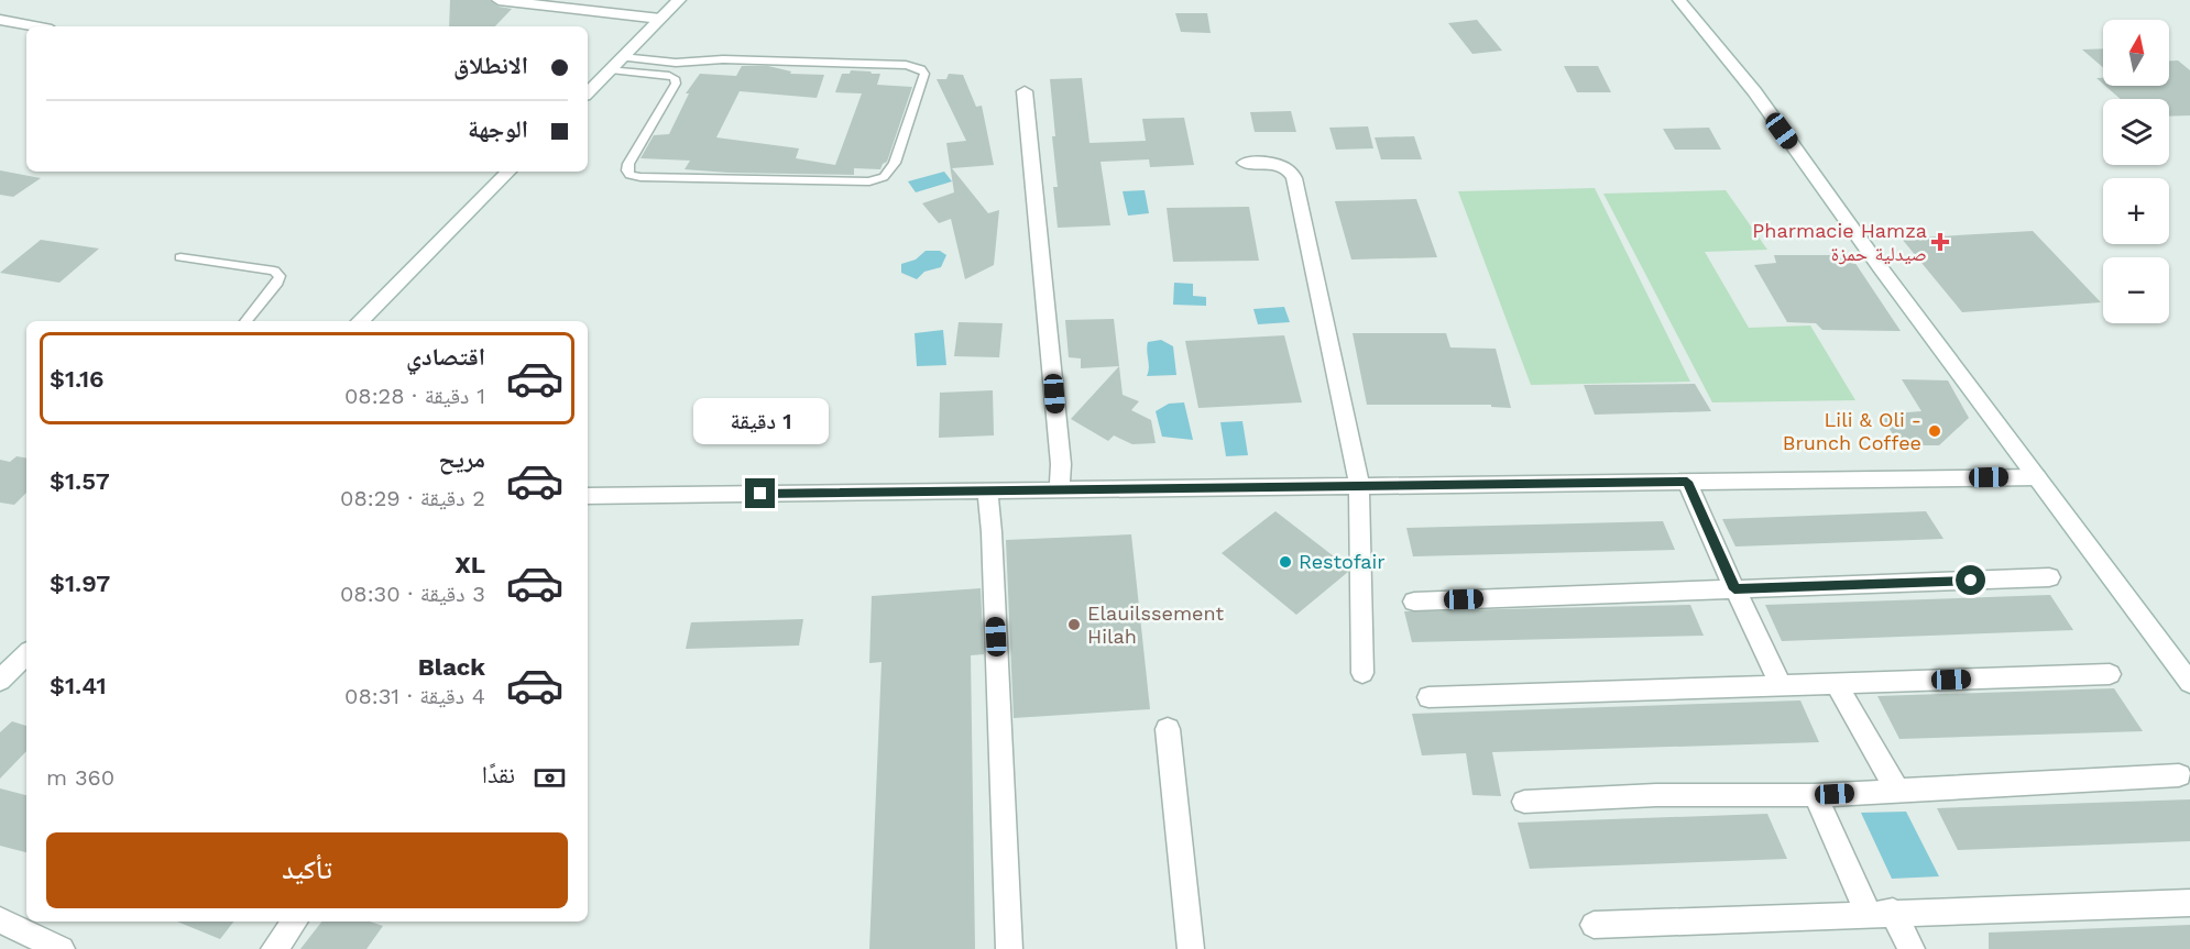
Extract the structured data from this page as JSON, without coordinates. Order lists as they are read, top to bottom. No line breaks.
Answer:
{"places":{"health":["Pharmacie Hamza صيدلية حمزة"],"other":["Lili & Oli - Brunch Coffee","Restofair","Elauilssement Hilah"]},"north":"top","page":{"map_buttons":["+","−"],"banner":["الانطلاق","الوجهة"],"list":[{"name":"اقتصادي","note":"1 دقيقة · 08:28","value":"$1.16"},{"name":"مريح","note":"2 دقيقة · 08:29","value":"$1.57"},{"name":"XL","note":"3 دقيقة · 08:30","value":"$1.97"},{"name":"Black","note":"4 دقيقة · 08:31","value":"$1.41"}],"bubble":"1 دقيقة","pay":["نقدًا","360 m"],"buttons":"تأكيد"}}
